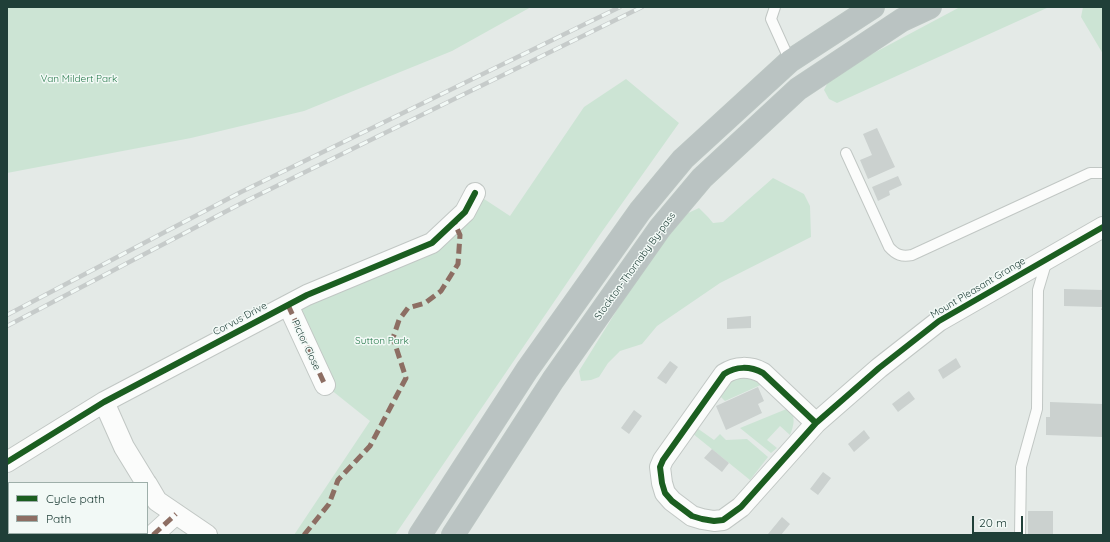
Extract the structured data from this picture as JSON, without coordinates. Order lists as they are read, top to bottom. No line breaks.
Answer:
{"streets":{"highway":["Stockton-Thornaby By-pass"],"street":["Mount Pleasant Grange","Corvus Drive","Pictor Close"]},"crossings":[["Corvus Drive","Pictor Close"]],"parks":["Van Mildert Park","Sutton Park"],"legend":["Cycle path","Path"],"scale_bar":"20 m"}
